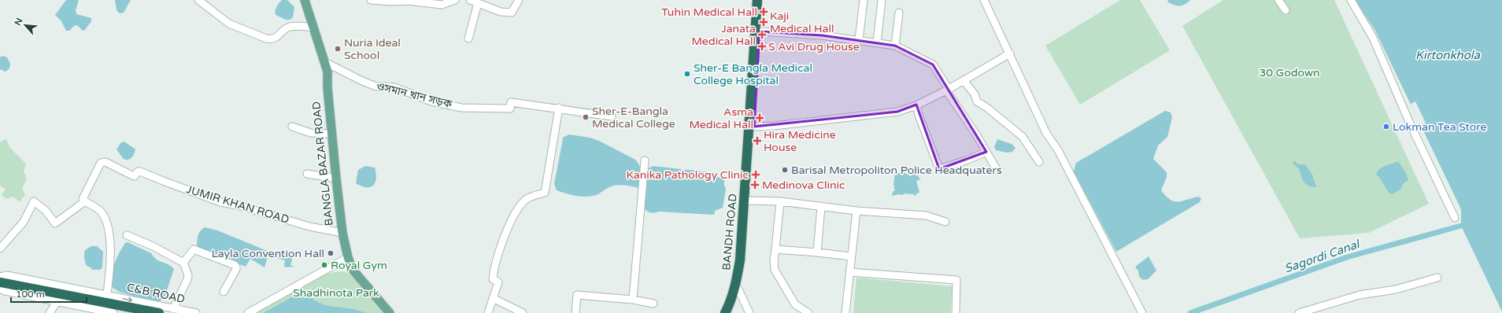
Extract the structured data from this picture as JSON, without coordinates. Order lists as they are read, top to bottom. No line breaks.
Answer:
{"streets":{"highway":["BANDH ROAD","C&B ROAD"],"main road":["BANGLA BAZAR ROAD"],"street":["ওসমান খান সড়ক","JUMIR KHAN ROAD"]},"crossings":[["ওসমান খান সড়ক","BANGLA BAZAR ROAD"],["BANGLA BAZAR ROAD","JUMIR KHAN ROAD"]],"water":["Kirtonkhola","Sagordi Canal"],"parks":["30 Godown","Shadhinota Park"],"places":{"health":["Tuhin Medical Hall","Kaji Medical Hall","Janata Medical Hall","S Avi Drug House","Asma Medical Hall","Hira Medicine House","Kanika Pathology Clinic","Medinova Clinic"],"other":["Nuria Ideal School","Sher-E Bangla Medical College Hospital","Sher-E-Bangla Medical College","Lokman Tea Store","Barisal Metropoliton Police Headquaters","Layla Convention Hall","Royal Gym"]},"scale_bar":"100 m","north":"top left"}
